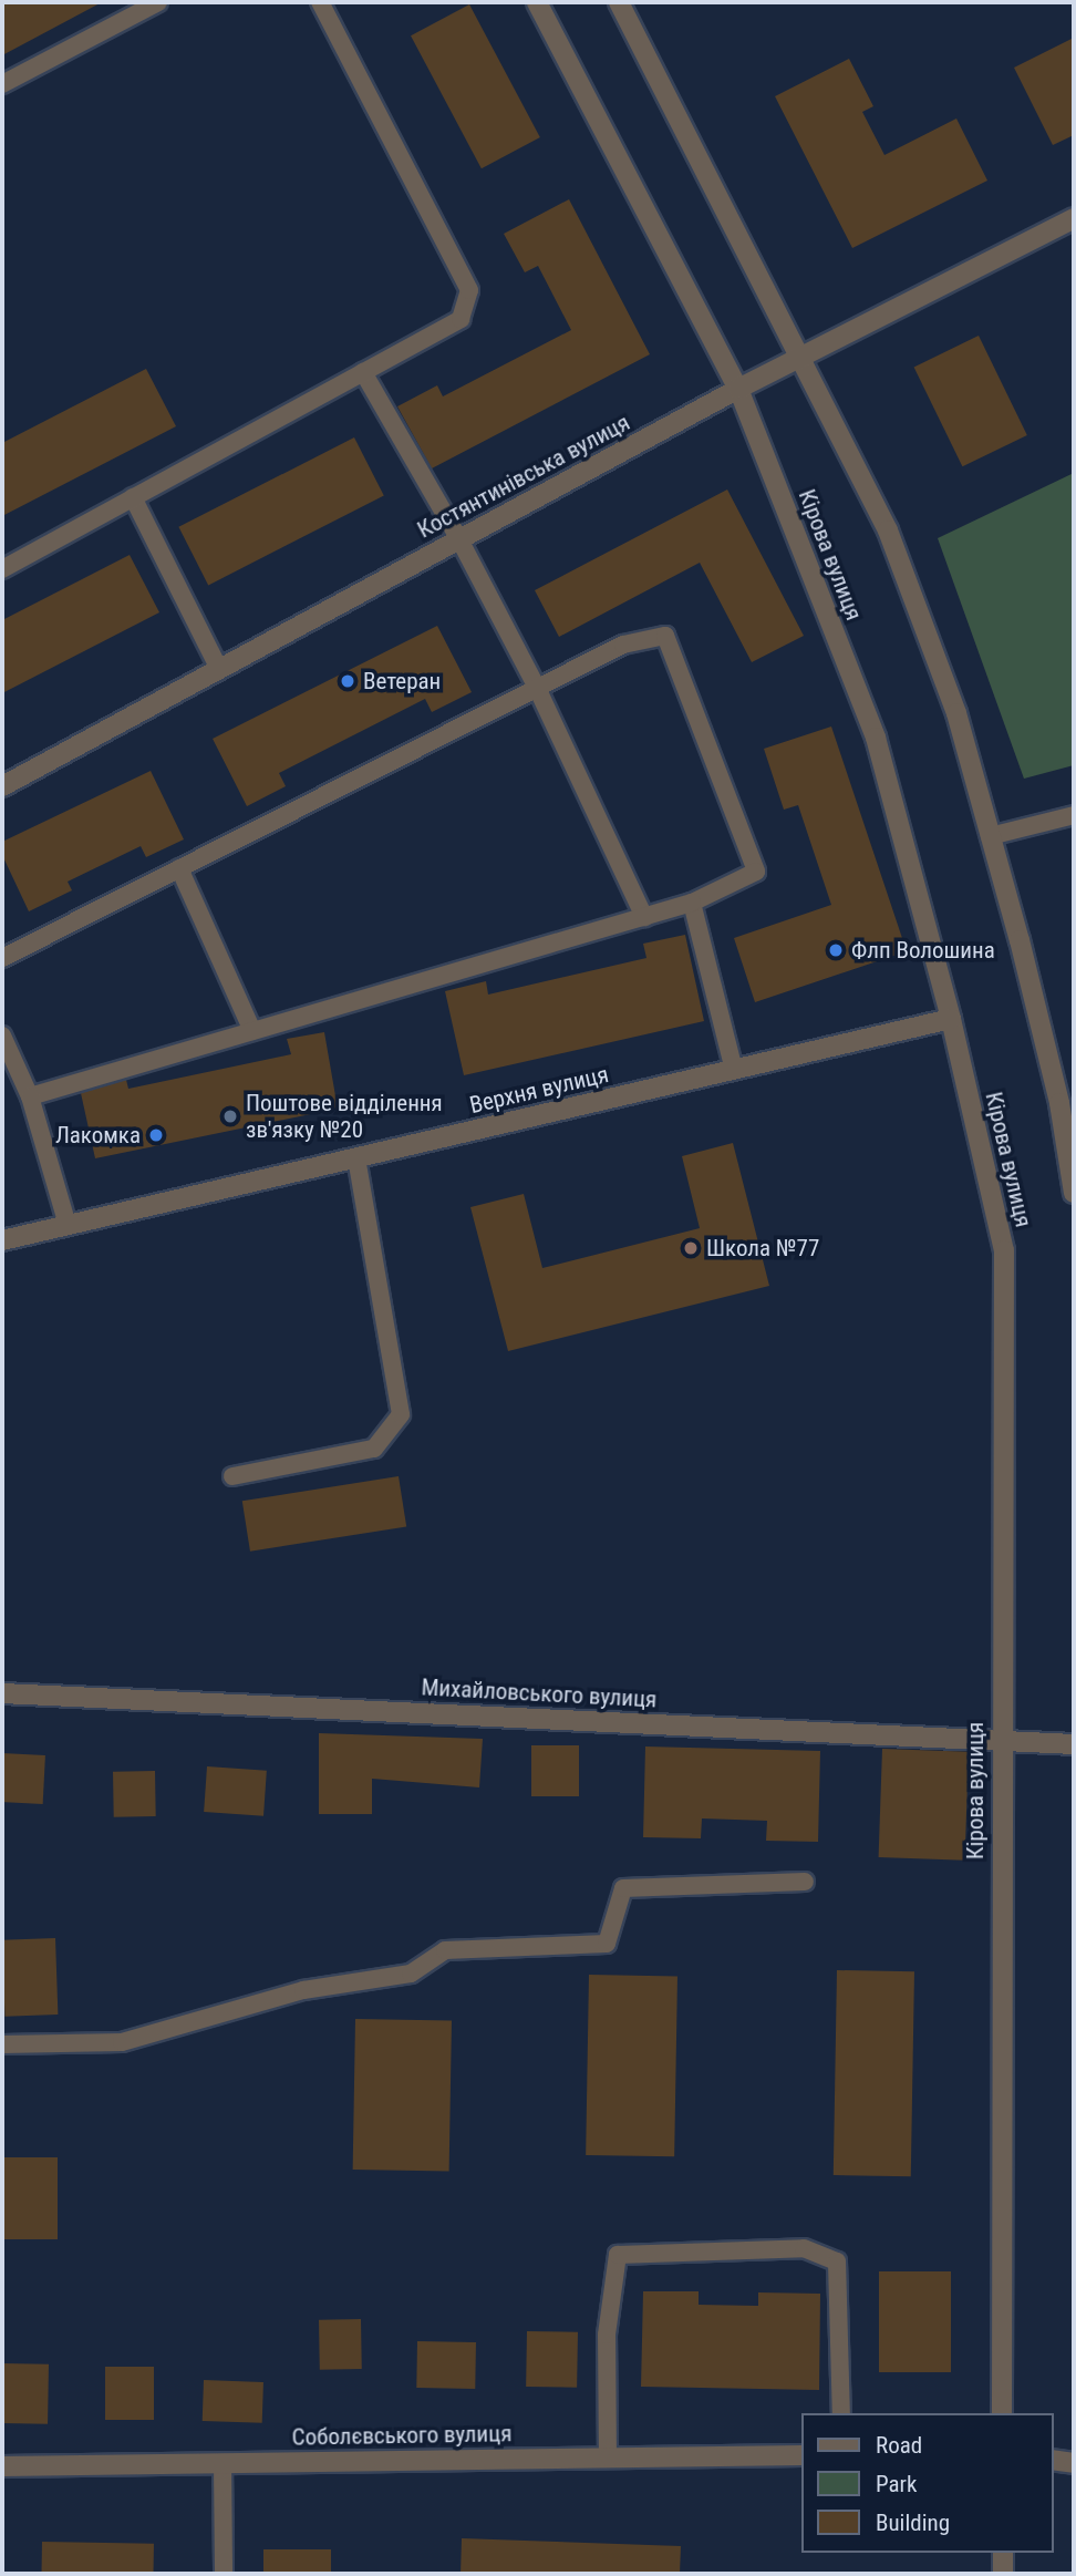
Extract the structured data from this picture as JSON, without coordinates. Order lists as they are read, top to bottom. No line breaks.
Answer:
{"streets":{"street":["Костянтинівська вулиця","Кірова вулиця","Верхня вулиця","Михайловського вулиця","Соболєвського вулиця"]},"crossings":[["Костянтинівська вулиця","Кірова вулиця"],["Кірова вулиця","Верхня вулиця"],["Кірова вулиця","Михайловського вулиця"]],"places":["Ветеран","Флп Волошина","Поштове відділення зв'язку №20","Лакомка","Школа №77"],"legend":["Road","Park","Building"]}
